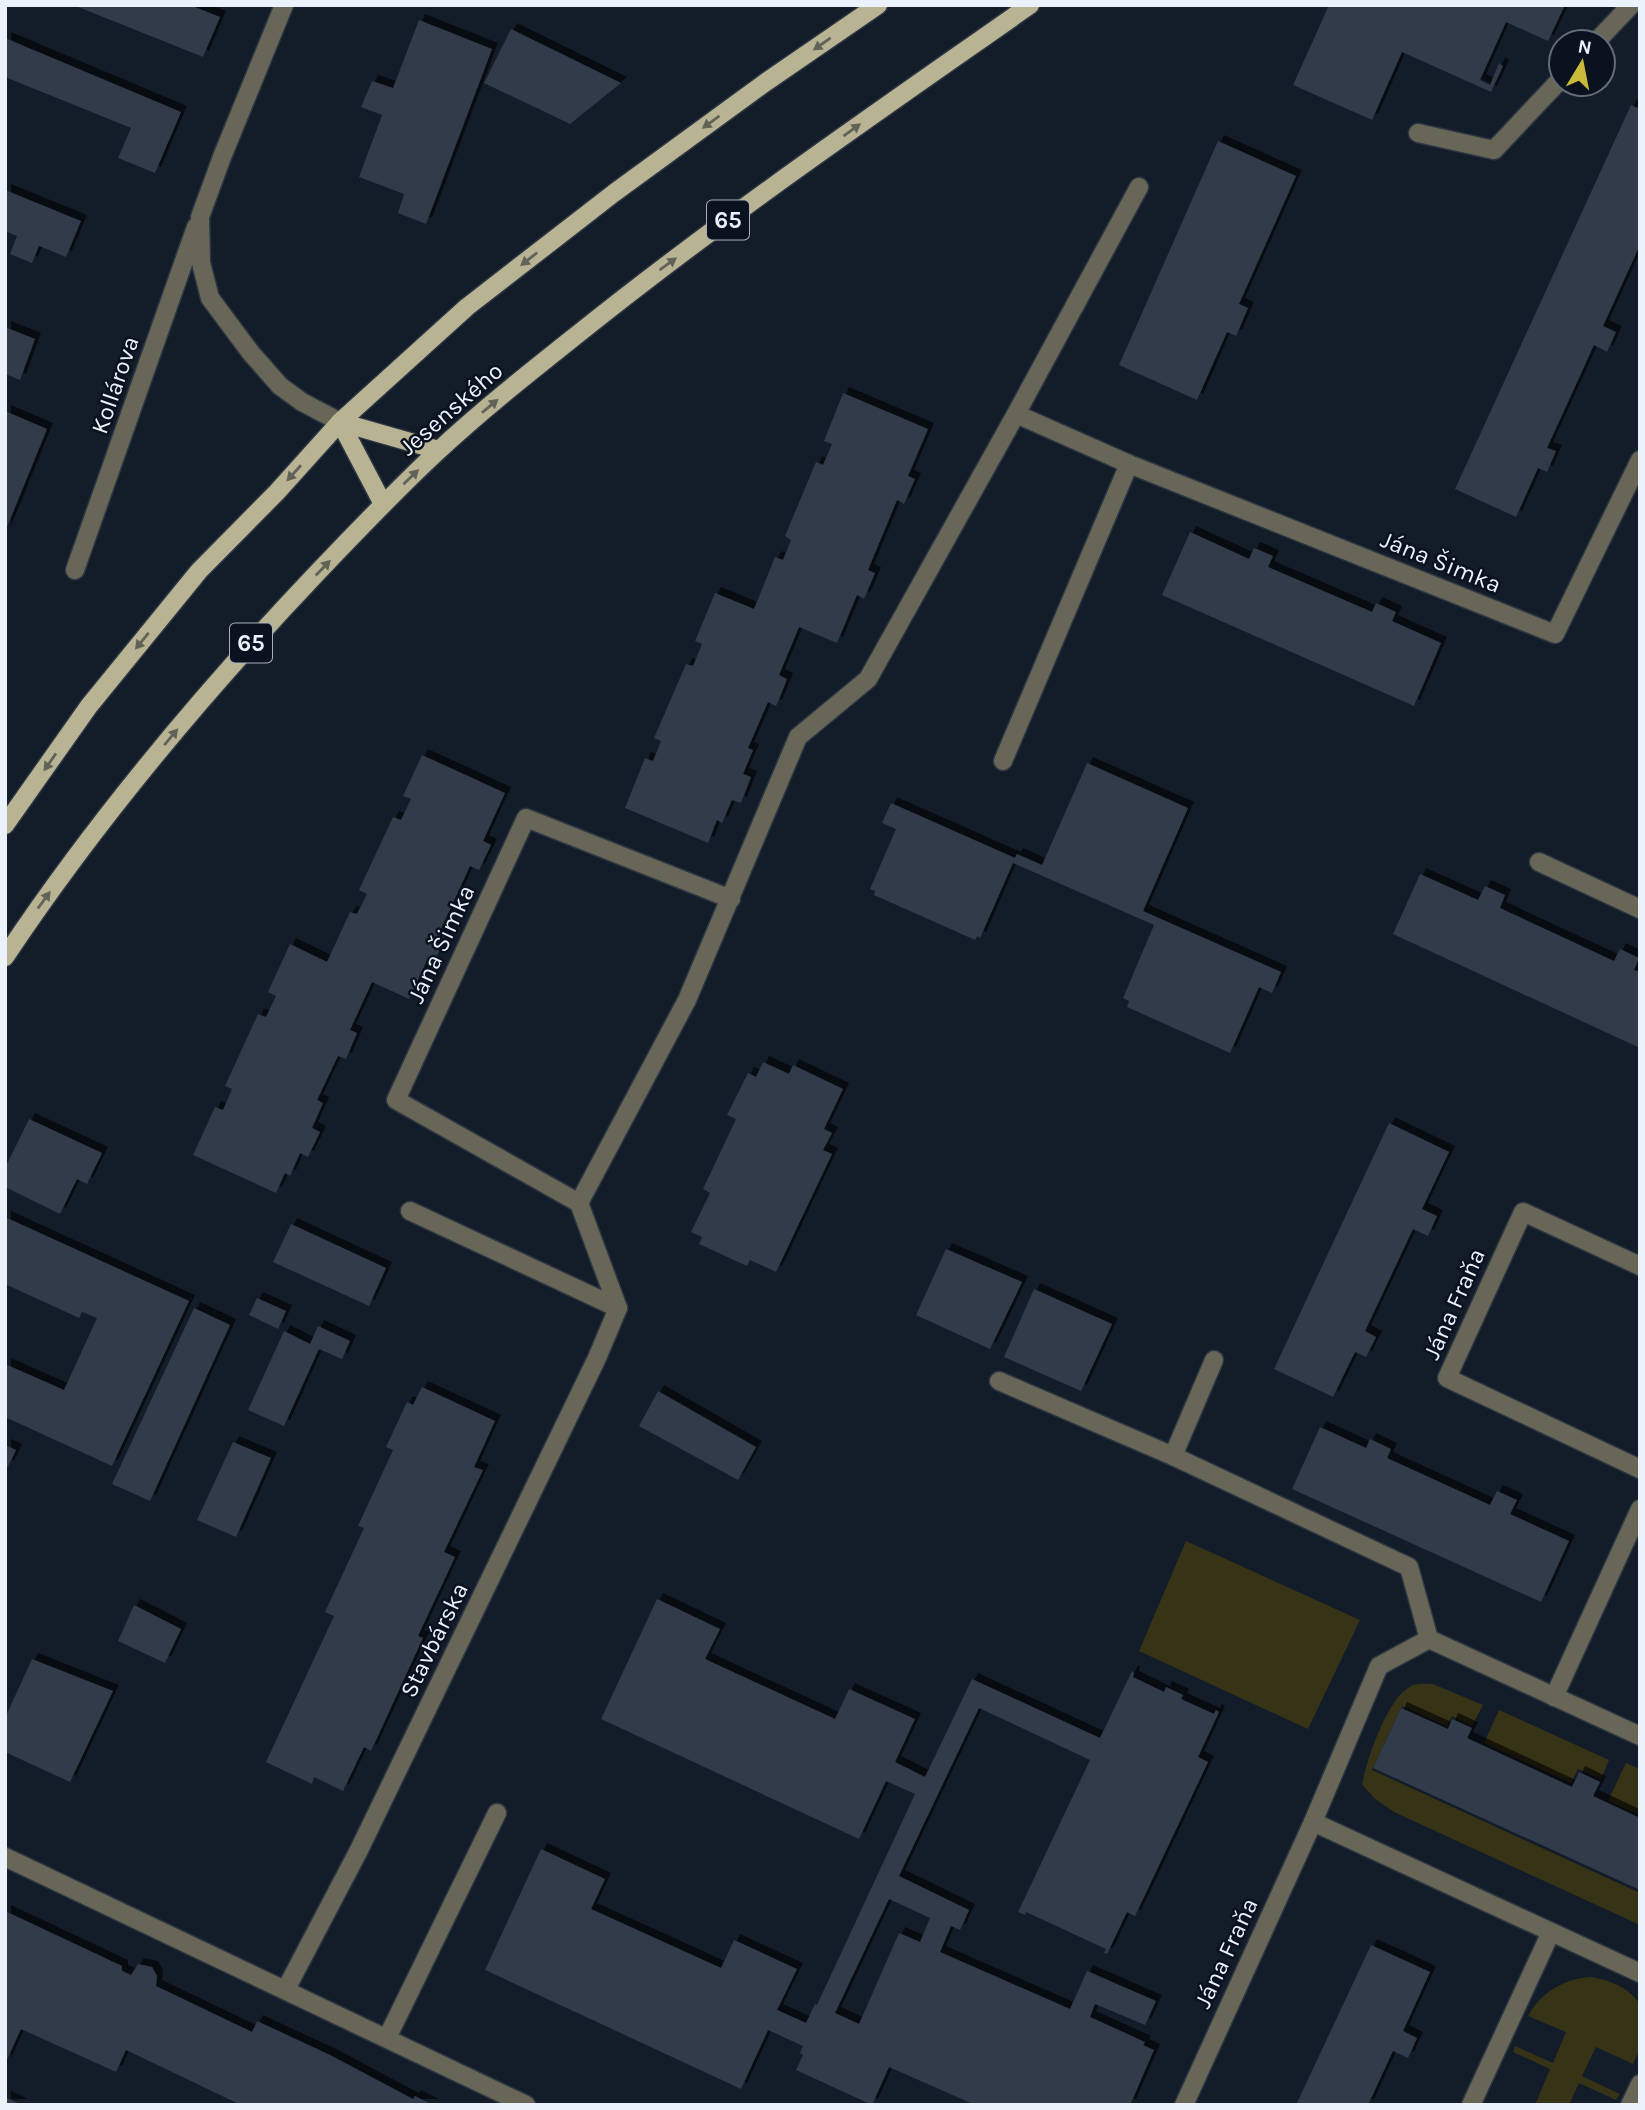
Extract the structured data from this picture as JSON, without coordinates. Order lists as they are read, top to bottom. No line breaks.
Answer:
{"streets":{"main road":["65","Jesenského"],"street":["Kollárova","Jána Šimka","Jána Fraňa","Stavbárska"]},"north":"top"}
